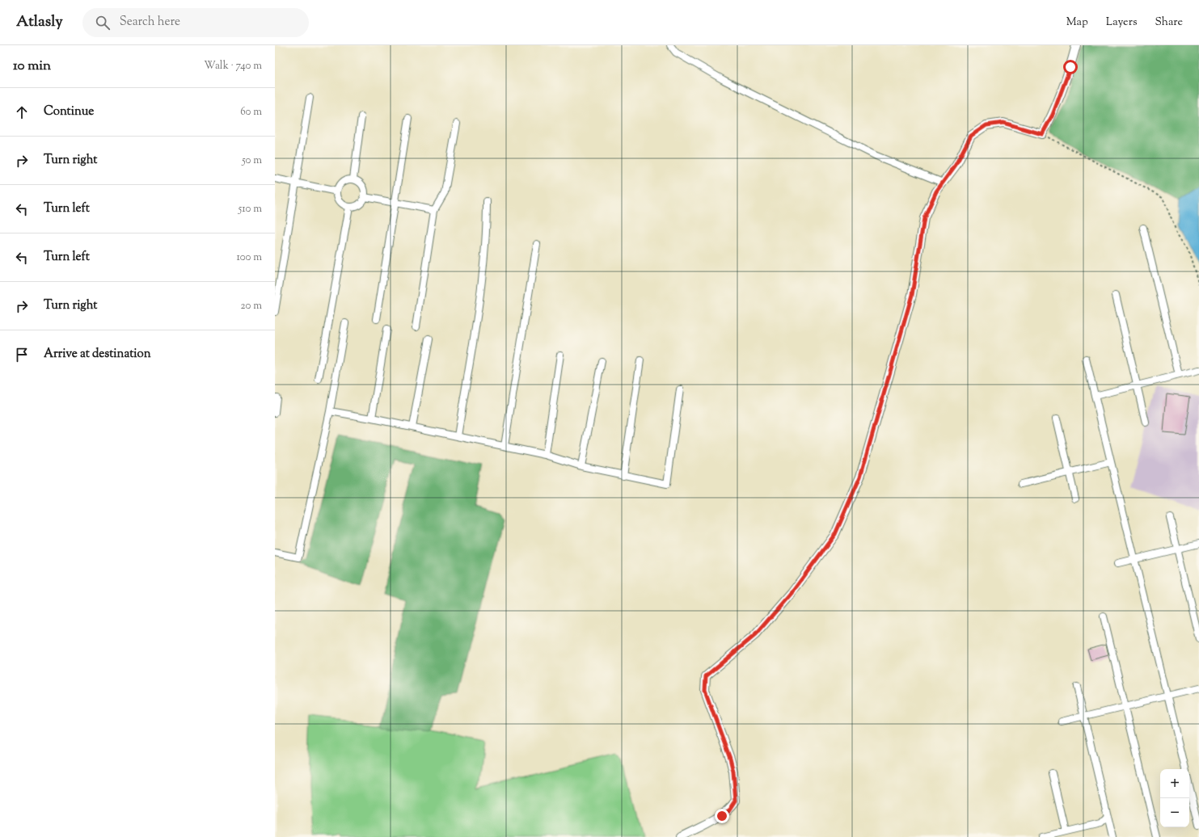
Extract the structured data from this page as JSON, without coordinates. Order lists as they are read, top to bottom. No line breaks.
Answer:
{"page":{"header":"Atlasly","search":"Search here","nav":["Map","Layers","Share"],"heading":["10 min","Walk · 740 m"],"list":[["Continue","60 m"],["Turn right","50 m"],["Turn left","510 m"],["Turn left","100 m"],["Turn right","20 m"],"Arrive at destination"],"map_buttons":["+","−"]}}
